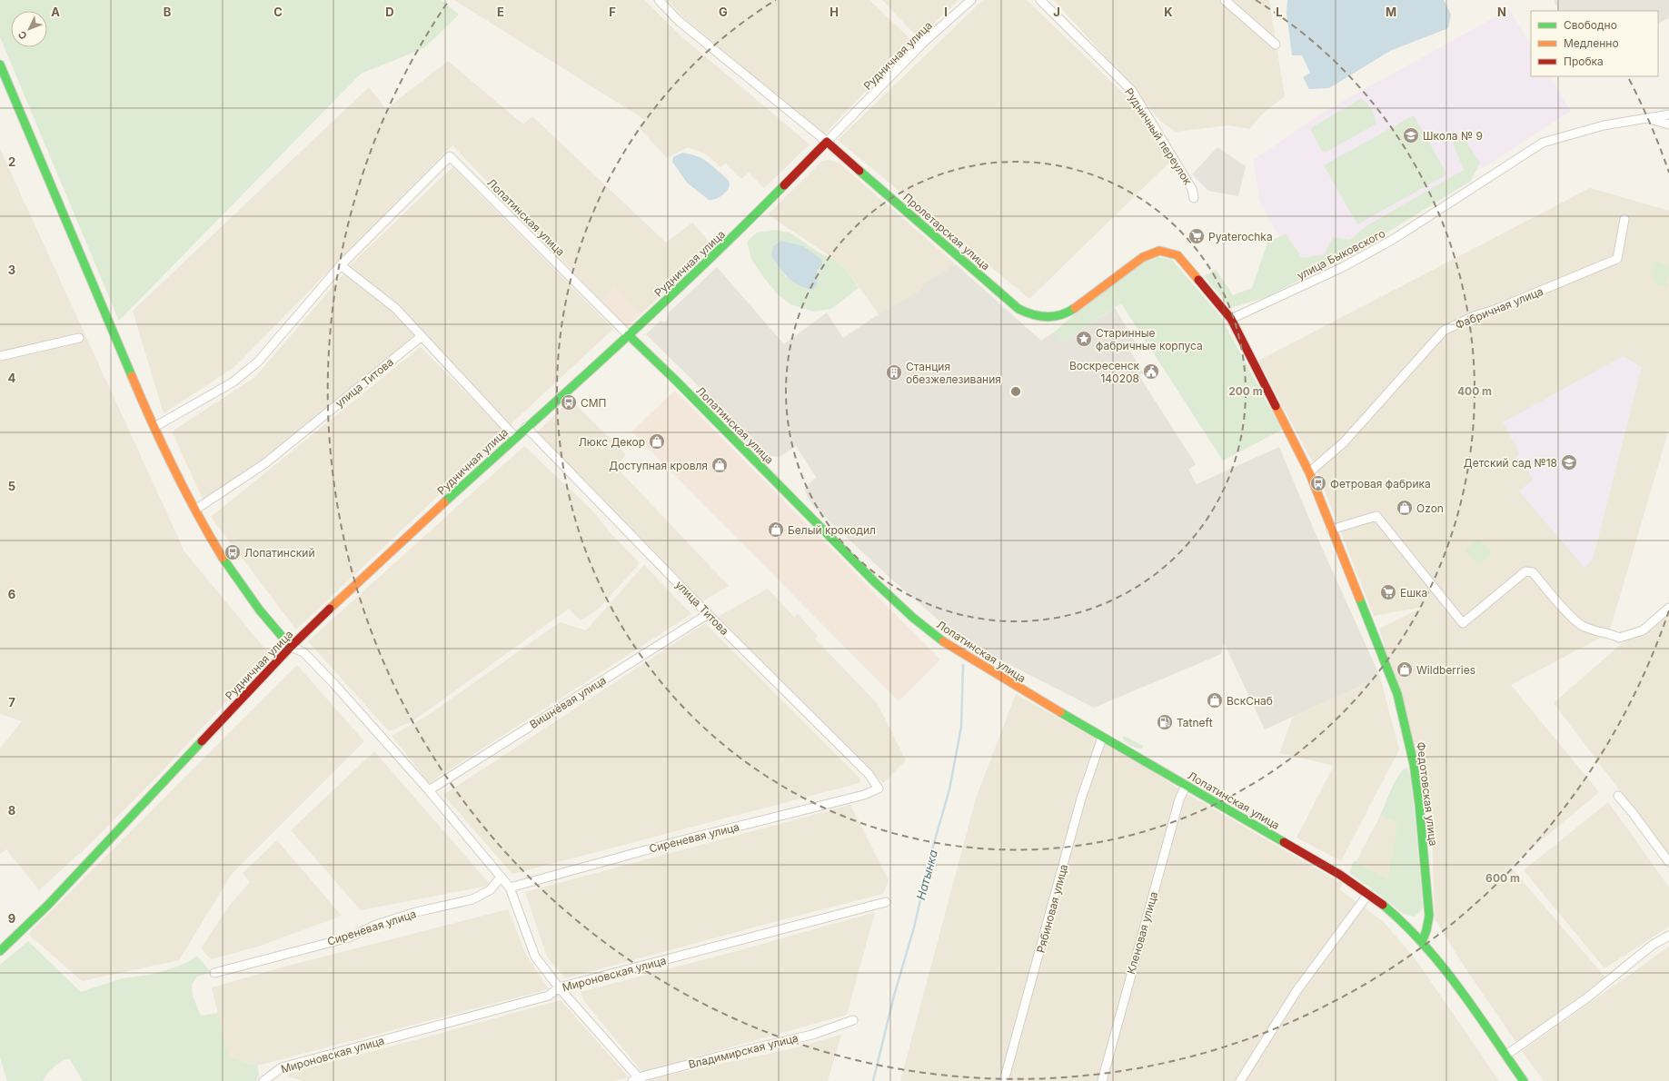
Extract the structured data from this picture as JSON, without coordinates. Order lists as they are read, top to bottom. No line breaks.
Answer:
{"streets":{"main road":["Рудничная улица","Лопатинская улица","Пролетарская улица","Федотовская улица"],"street":["Рудничный переулок","улица Быковского","Фабричная улица","улица Титова","Вишнёвая улица","Сиреневая улица","Рябиновая улица","Кленовая улица","Мироновская улица","Владимирская улица"]},"crossings":[["Рудничная улица","Лопатинская улица"],["Рудничная улица","Пролетарская улица"],["Рудничная улица","улица Титова"],["Лопатинская улица","Рябиновая улица"],["Лопатинская улица","Кленовая улица"],["Пролетарская улица","улица Быковского"],["улица Титова","Вишнёвая улица"],["улица Титова","Сиреневая улица"]],"water":["Натынка"],"places":{"school or university":["Школа № 9","Детский сад №18"],"supermarket":["Pyaterochka","Ешка"],"place":["Старинные фабричные корпуса"],"public building":["Воскресенск 140208"],"building":["Станция обезжелезивания"],"bus stop":["СМП","Фетровая фабрика","Лопатинский"],"shop":["Люкс Декор","Доступная кровля","Ozon","Белый крокодил","Wildberries","ВскСнаб"],"fuel station":["Tatneft"]},"legend":["Свободно","Медленно","Пробка"],"north":"bottom left","grid":{"columns":["A","B","C","D","E","F","G","H","I","J","K","L","M","N"],"rows":["2","3","4","5","6","7","8","9"]},"rings":["200 m","400 m","600 m"]}
